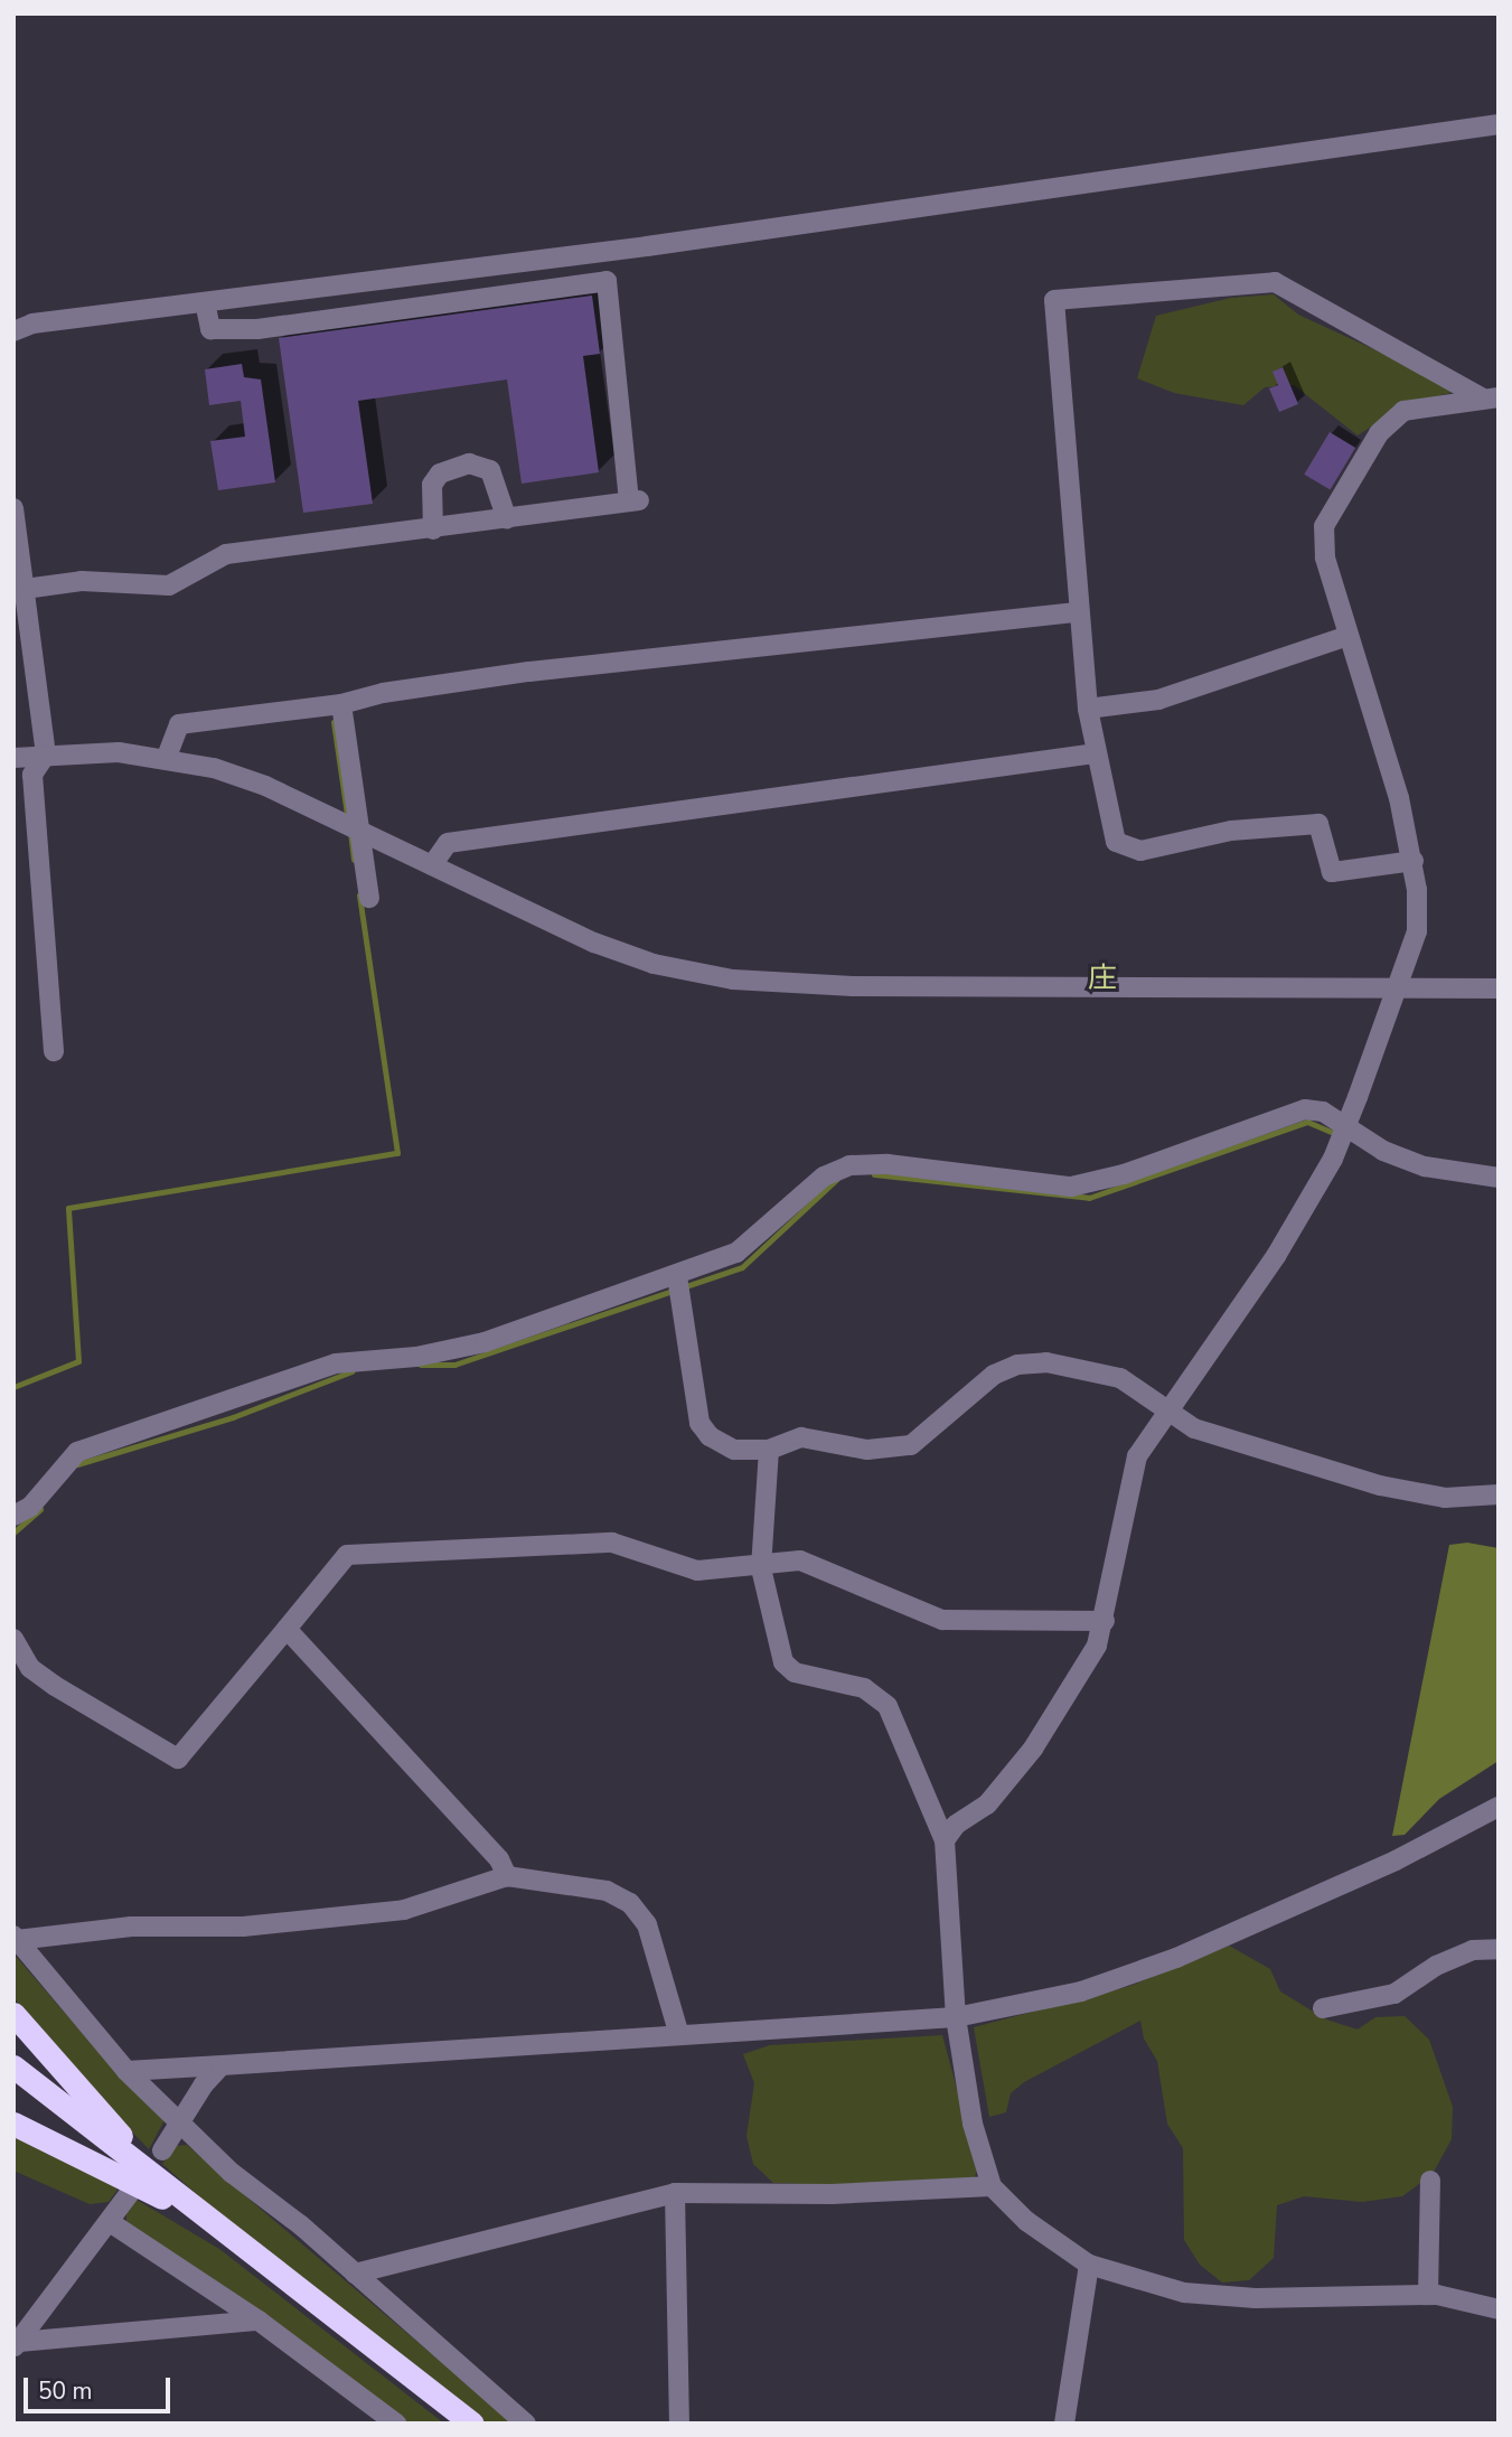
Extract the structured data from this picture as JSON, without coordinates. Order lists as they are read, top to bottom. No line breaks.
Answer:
{"districts":["庄"],"scale_bar":"50 m"}
